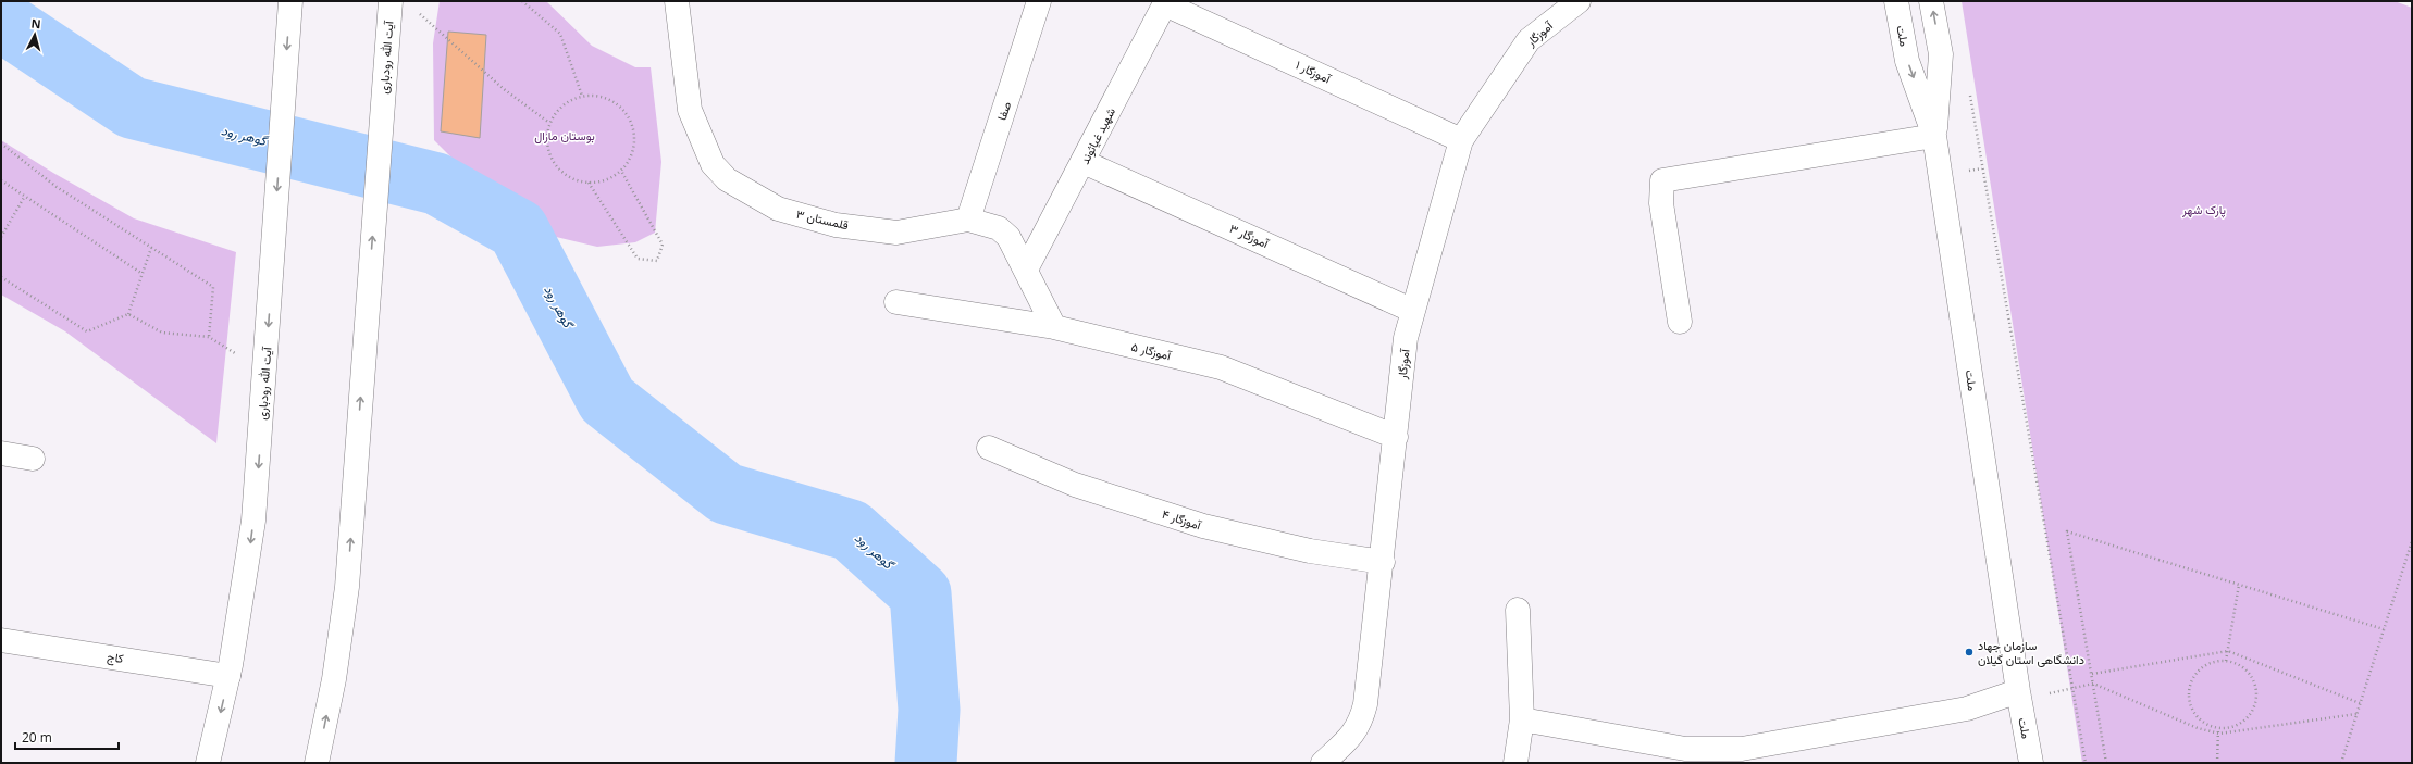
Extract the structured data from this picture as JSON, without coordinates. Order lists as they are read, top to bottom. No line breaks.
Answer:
{"streets":{"street":["آموزگار","ملت","آیت الله رودباری","آموزگار ۱","صفا","شهید غیاثوند","قلمستان ۳","آموزگار ۳","آموزگار ۵","آموزگار ۴","کاج"]},"crossings":[["آموزگار","آموزگار ۱"],["آموزگار","آموزگار ۳"],["آموزگار","آموزگار ۵"],["آموزگار","آموزگار ۴"],["آیت الله رودباری","کاج"],["آموزگار ۱","شهید غیاثوند"],["صفا","قلمستان ۳"],["شهید غیاثوند","قلمستان ۳"],["شهید غیاثوند","آموزگار ۳"],["قلمستان ۳","آموزگار ۵"]],"water":["گوهر رود"],"parks":["بوستان مارال","پارک شهر"],"places":["سازمان جهاد دانشگاهی استان گیلان"],"scale_bar":"20 m","north":"top"}
